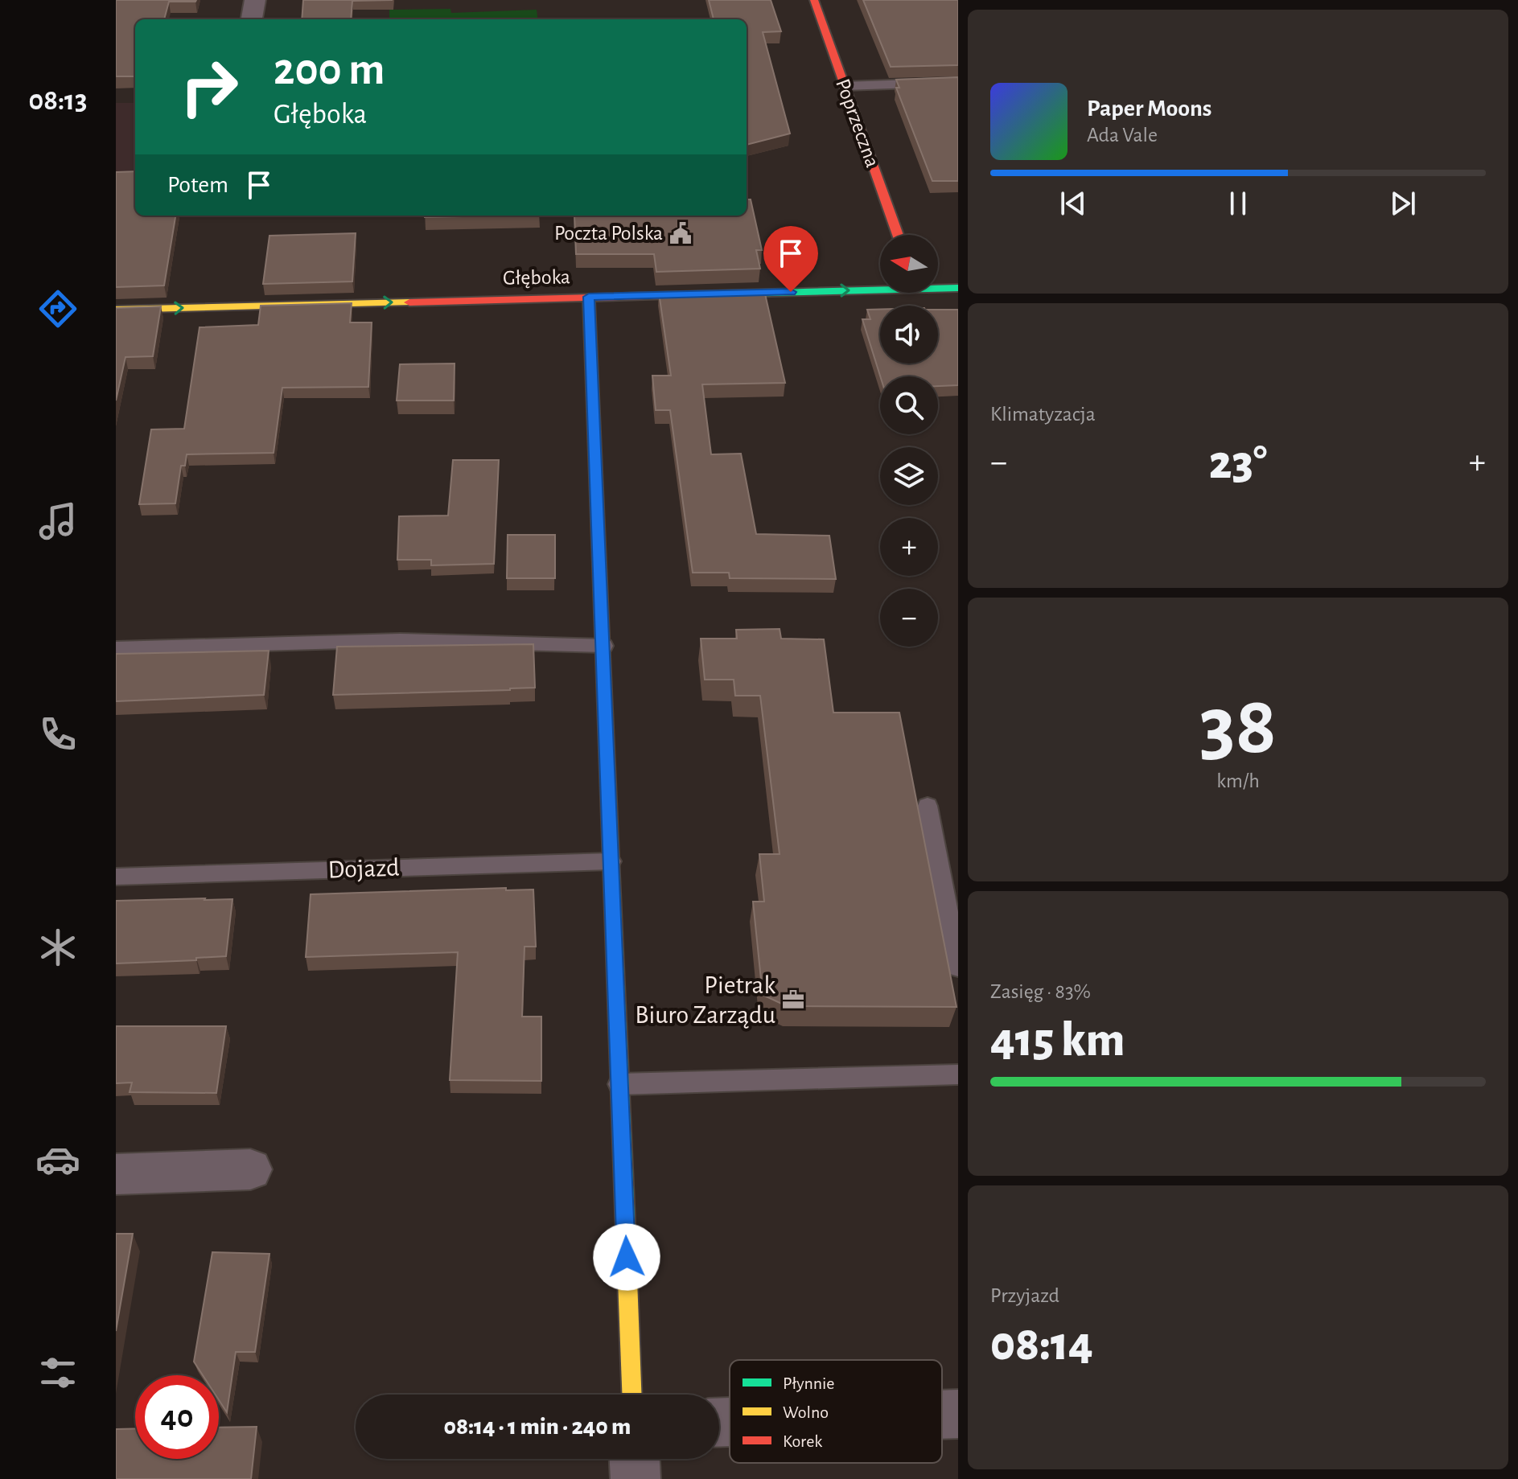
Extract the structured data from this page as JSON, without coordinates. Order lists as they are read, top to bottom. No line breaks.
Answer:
{"streets":{"street":["Poprzeczna","Głęboka"],"lane":["Dojazd"]},"one_way":["Głęboka"],"places":{"public building":["Poczta Polska"],"office":["Pietrak Biuro Zarządu"]},"legend":["Płynnie","Wolno","Korek"],"north":"left","page":{"tabs":"08:13","turn":["200 m","Głęboka"],"song":["Paper Moons","Ada Vale"],"then":"Potem","map_buttons":["+","−"],"tile":["Klimatyzacja",["38","km/h"],["Zasięg · 83%","415 km"],["Przyjazd","08:14"]],"heat":["−","23°","+"],"limit":"40","trip":"08:14 · 1 min · 240 m"}}
